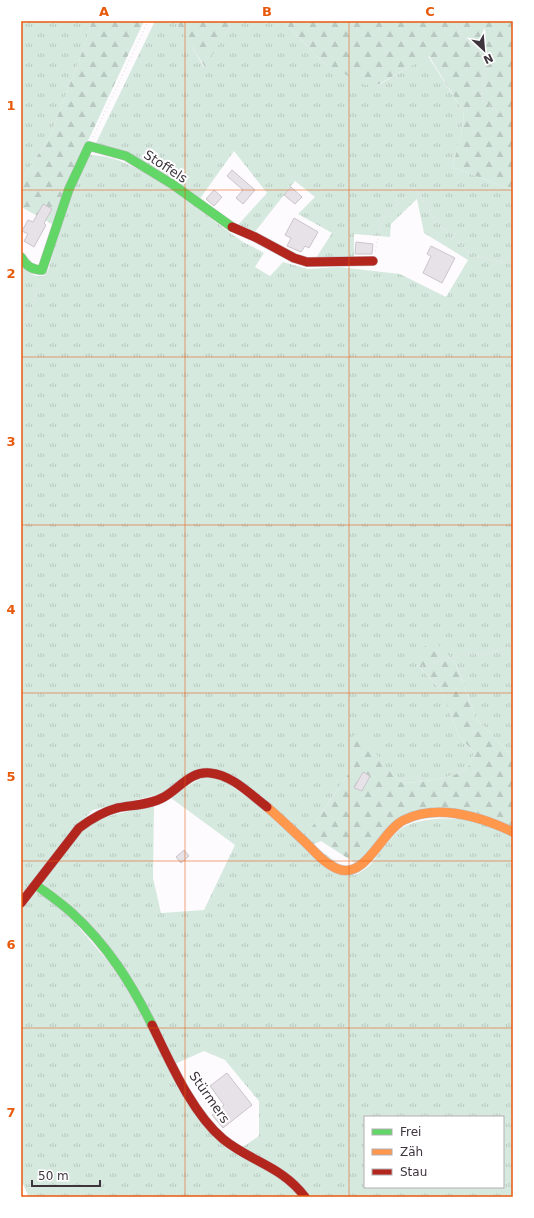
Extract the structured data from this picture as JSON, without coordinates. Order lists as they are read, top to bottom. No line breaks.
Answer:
{"streets":{"street":["Stoffels","Stürmers"]},"legend":["Frei","Zäh","Stau"],"scale_bar":"50 m","north":"bottom right","grid":{"columns":["A","B","C"],"rows":["1","2","3","4","5","6","7"]}}
